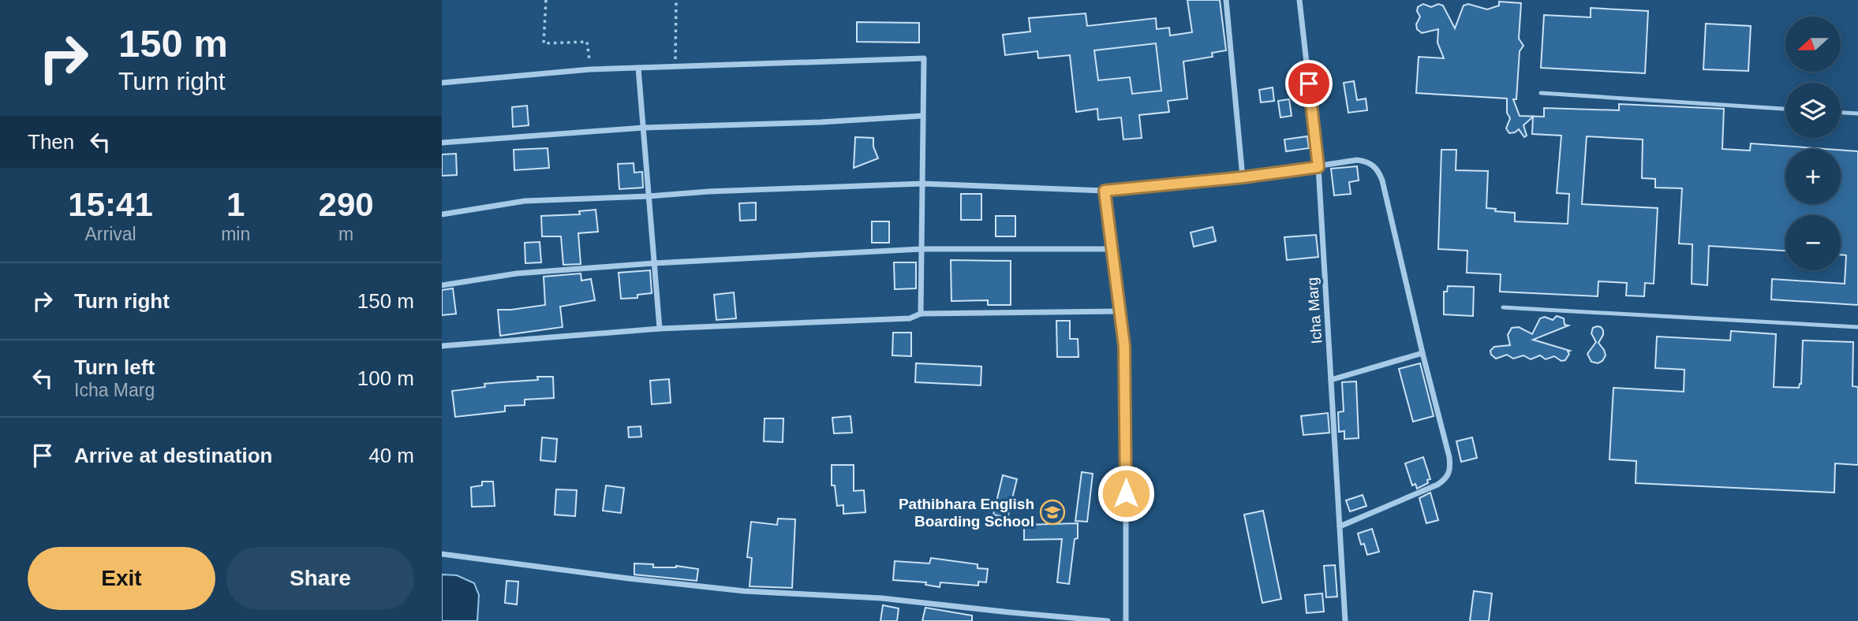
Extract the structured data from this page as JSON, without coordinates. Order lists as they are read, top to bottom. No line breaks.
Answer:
{"streets":{"street":["Icha Marg"]},"places":{"school or university":["Pathibhara English Boarding School"]},"north":"left","page":{"turn":["150 m","Turn right"],"map_buttons":["+","−"],"then":"Then","eta":["15:41","Arrival","1","min","290","m"],"list":[{"name":"Turn right","value":"150 m"},{"name":"Turn left","note":"Icha Marg","value":"100 m"},{"name":"Arrive at destination","value":"40 m"}],"buttons":["Exit","Share"]}}
